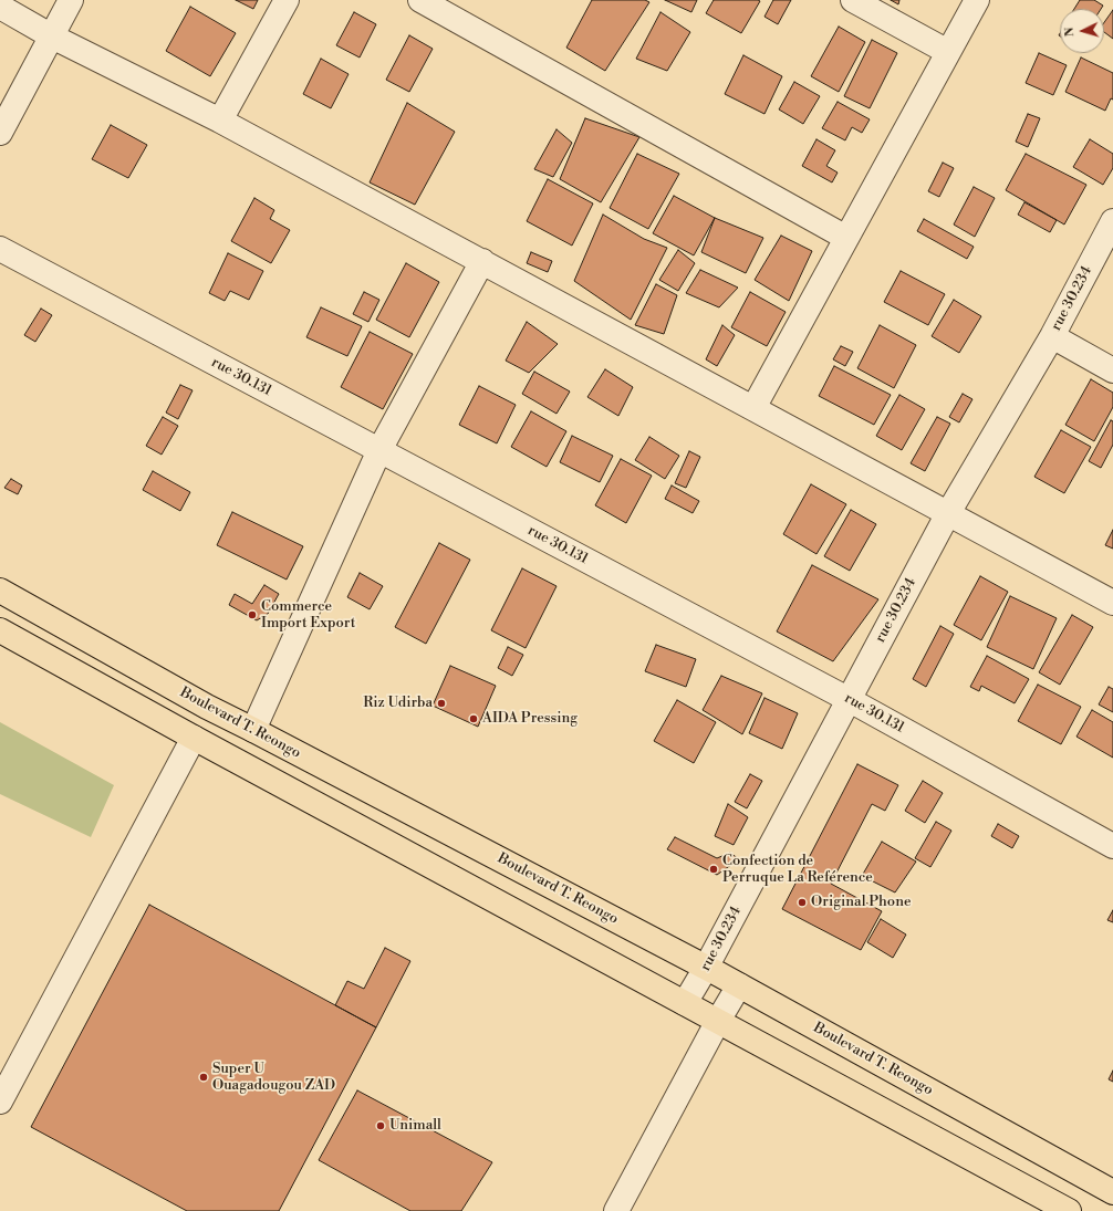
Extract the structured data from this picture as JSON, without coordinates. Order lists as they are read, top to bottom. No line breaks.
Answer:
{"streets":{"main road":["Boulevard T. Reongo"],"street":["rue 30.234","rue 30.131"]},"crossings":[["rue 30.234","rue 30.131"],["rue 30.234","Boulevard T. Reongo"]],"places":["Commerce Import Export","Riz Udirba","AIDA Pressing","Confection de Perruque La Reférence","Original Phone","Super U Ouagadougou ZAD","Unimall"],"north":"left"}
